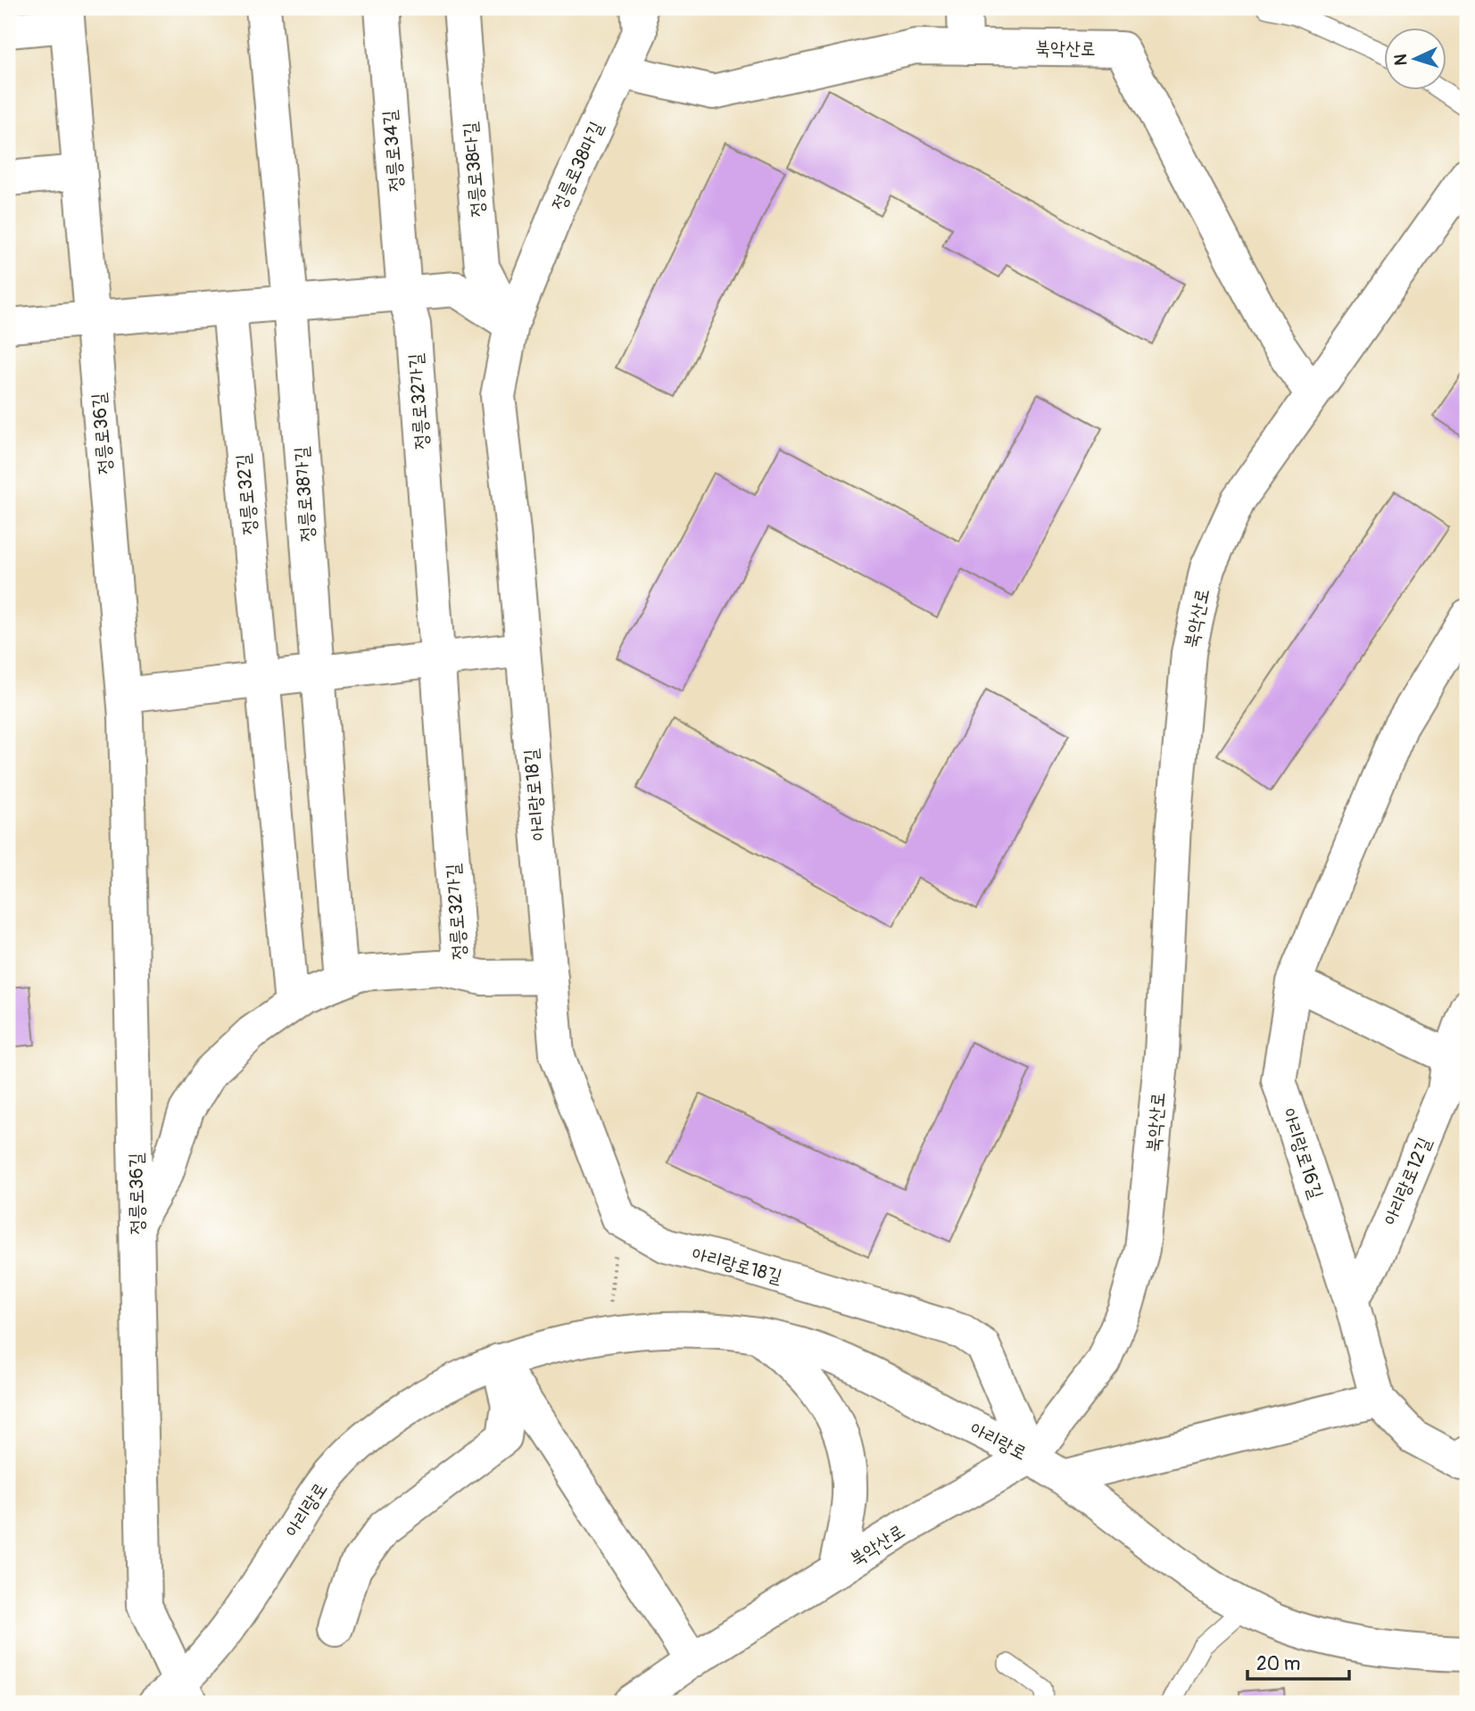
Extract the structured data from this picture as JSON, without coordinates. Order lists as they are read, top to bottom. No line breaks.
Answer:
{"streets":{"street":["북악산로","정릉로34길","정릉로38마길","정릉로38다길","정릉로32가길","정릉로36길","정릉로32길","정릉로38가길","아리랑로18길","아리랑로16길","아리랑로12길","아리랑로"]},"crossings":[["북악산로","정릉로38마길"],["북악산로","아리랑로18길"],["북악산로","아리랑로"],["정릉로34길","정릉로32가길"],["정릉로38마길","정릉로38다길"],["정릉로38마길","아리랑로18길"],["정릉로38다길","아리랑로18길"],["정릉로32가길","정릉로36길"],["정릉로32가길","정릉로32길"],["정릉로32가길","정릉로38가길"],["정릉로36길","아리랑로"],["아리랑로18길","아리랑로"],["아리랑로16길","아리랑로12길"]],"scale_bar":"20 m","north":"left"}
